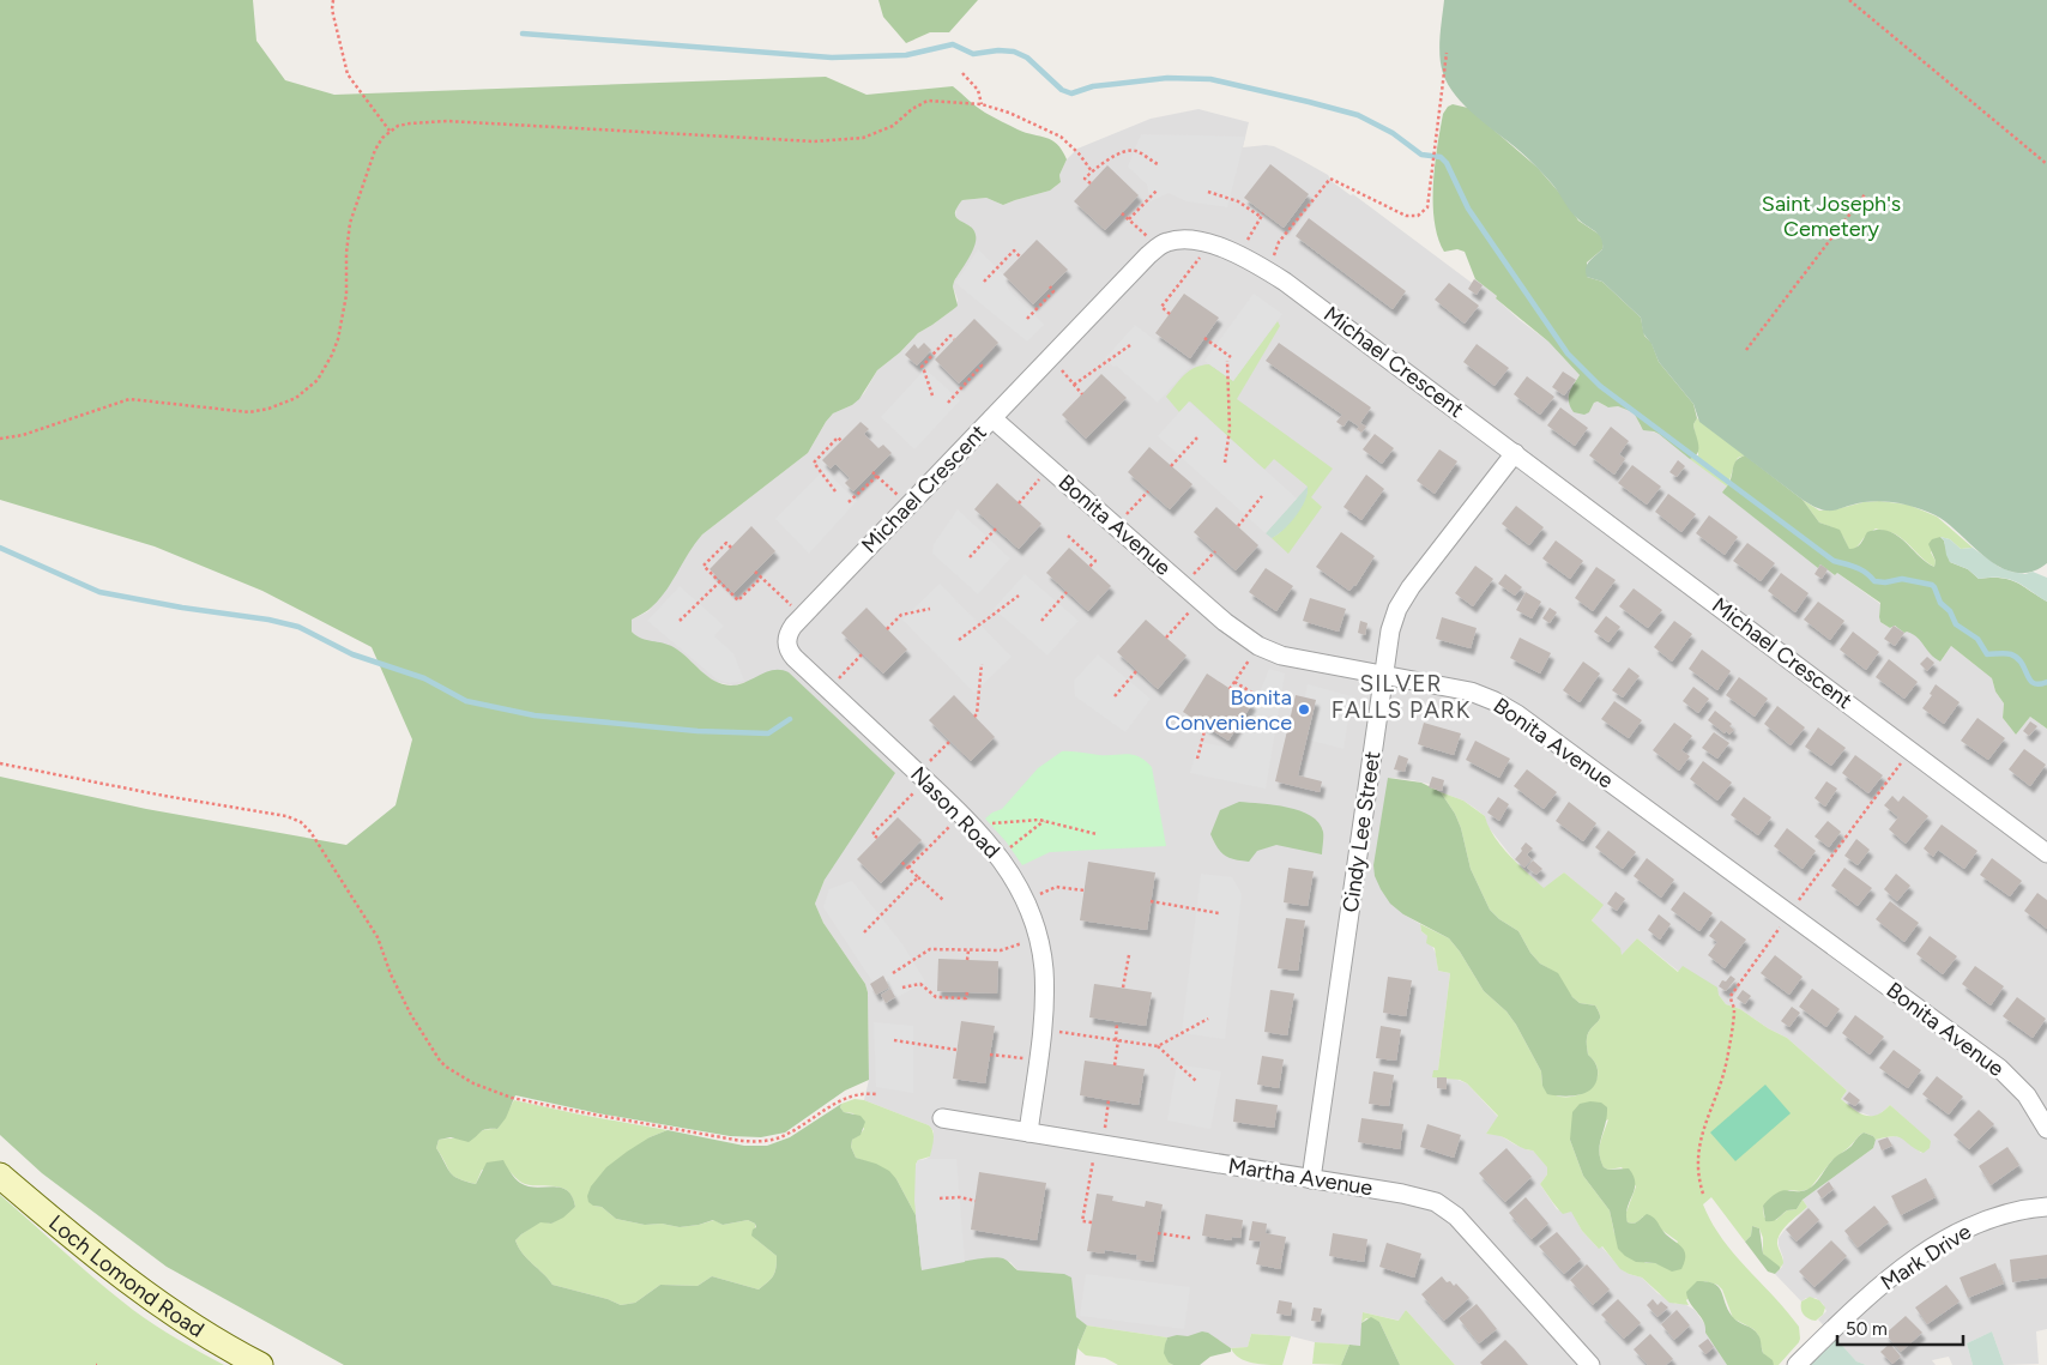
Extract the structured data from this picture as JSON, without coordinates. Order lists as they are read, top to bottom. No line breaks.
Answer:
{"streets":{"main road":["Loch Lomond Road"],"street":["Michael Crescent","Bonita Avenue","Nason Road","Cindy Lee Street","Martha Avenue","Mark Drive"]},"crossings":[["Michael Crescent","Bonita Avenue"],["Michael Crescent","Nason Road"],["Michael Crescent","Cindy Lee Street"],["Bonita Avenue","Cindy Lee Street"],["Nason Road","Martha Avenue"],["Cindy Lee Street","Martha Avenue"]],"districts":["SILVER FALLS PARK"],"parks":["Saint Joseph's Cemetery"],"places":["Bonita Convenience"],"scale_bar":"50 m"}
